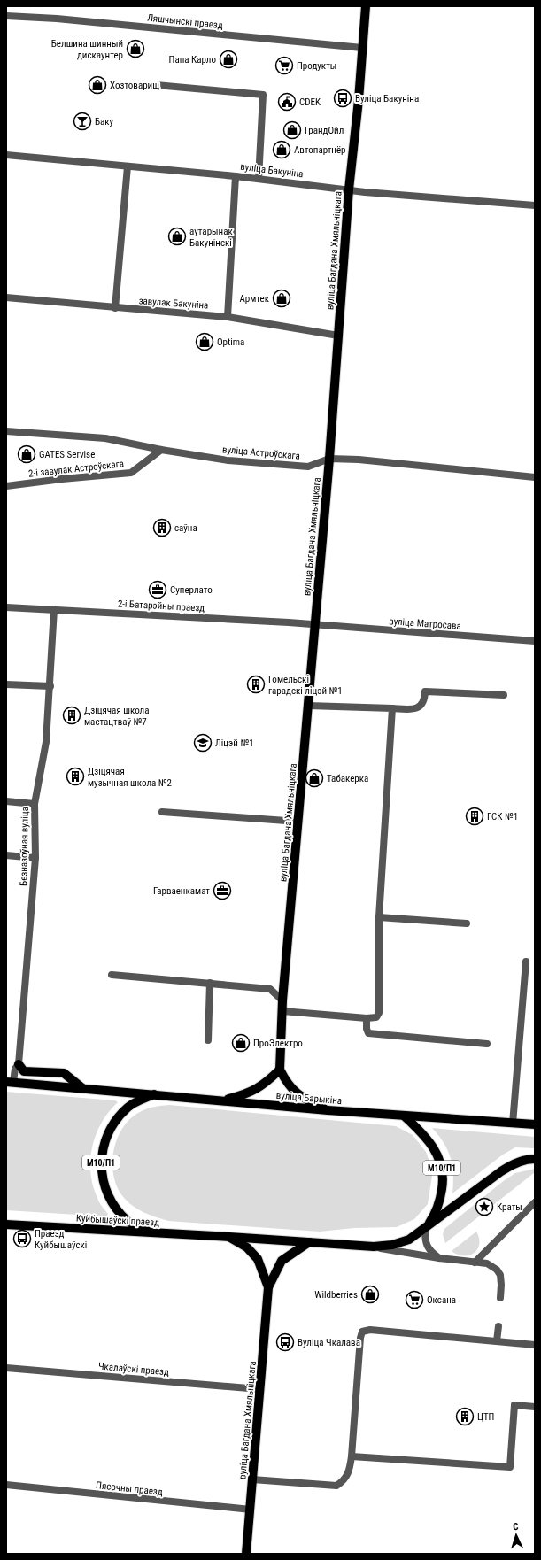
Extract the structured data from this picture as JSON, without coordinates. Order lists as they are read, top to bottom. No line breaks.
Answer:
{"streets":{"main road":["вуліца Багдана Хмяльніцкага","вуліца Барыкіна","М10/П1","Куйбышаўскі праезд"],"street":["Ляшчынскі праезд","вуліца Бакуніна","завулак Бакуніна","вуліца Астроўскага","2-і завулак Астроўскага","2-і Батарэйны праезд","вуліца Матросава","Безназоўная вуліца","Чкалаўскі праезд","Пясочны праезд"]},"crossings":[["Ляшчынскі праезд","вуліца Багдана Хмяльніцкага"],["вуліца Бакуніна","вуліца Багдана Хмяльніцкага"],["вуліца Багдана Хмяльніцкага","завулак Бакуніна"],["вуліца Багдана Хмяльніцкага","вуліца Астроўскага"],["вуліца Багдана Хмяльніцкага","2-і Батарэйны праезд"],["вуліца Багдана Хмяльніцкага","вуліца Матросава"],["вуліца Багдана Хмяльніцкага","Чкалаўскі праезд"],["вуліца Багдана Хмяльніцкага","Пясочны праезд"],["вуліца Астроўскага","2-і завулак Астроўскага"],["2-і Батарэйны праезд","вуліца Матросава"],["2-і Батарэйны праезд","Безназоўная вуліца"],["Безназоўная вуліца","вуліца Барыкіна"],["вуліца Барыкіна","М10/П1"],["М10/П1","Куйбышаўскі праезд"]],"places":{"shop":["Белшина шинный дискаунтер","Папа Карло","Хозтоварищ","ГрандОйл","Автопартнёр","аўтарынак Бакунінскі","Армтек","Optima","GATES Servise","Табакерка","ПроЭлектро","Wildberries"],"supermarket":["Продукты","Оксана"],"bus stop":["Вуліца Бакуніна","Праезд Куйбышаўскі","Вуліца Чкалава"],"public building":["CDEK"],"bar":["Баку"],"building":["саўна","Гомельскі гарадскі ліцэй №1","Дзіцячая школа мастацтваў №7","Дзіцячая музычная школа №2","ГСК №1","ЦТП"],"office":["Суперлато","Гарваенкамат"],"school or university":["Ліцэй №1"],"place":["Краты"]},"north":"top"}
